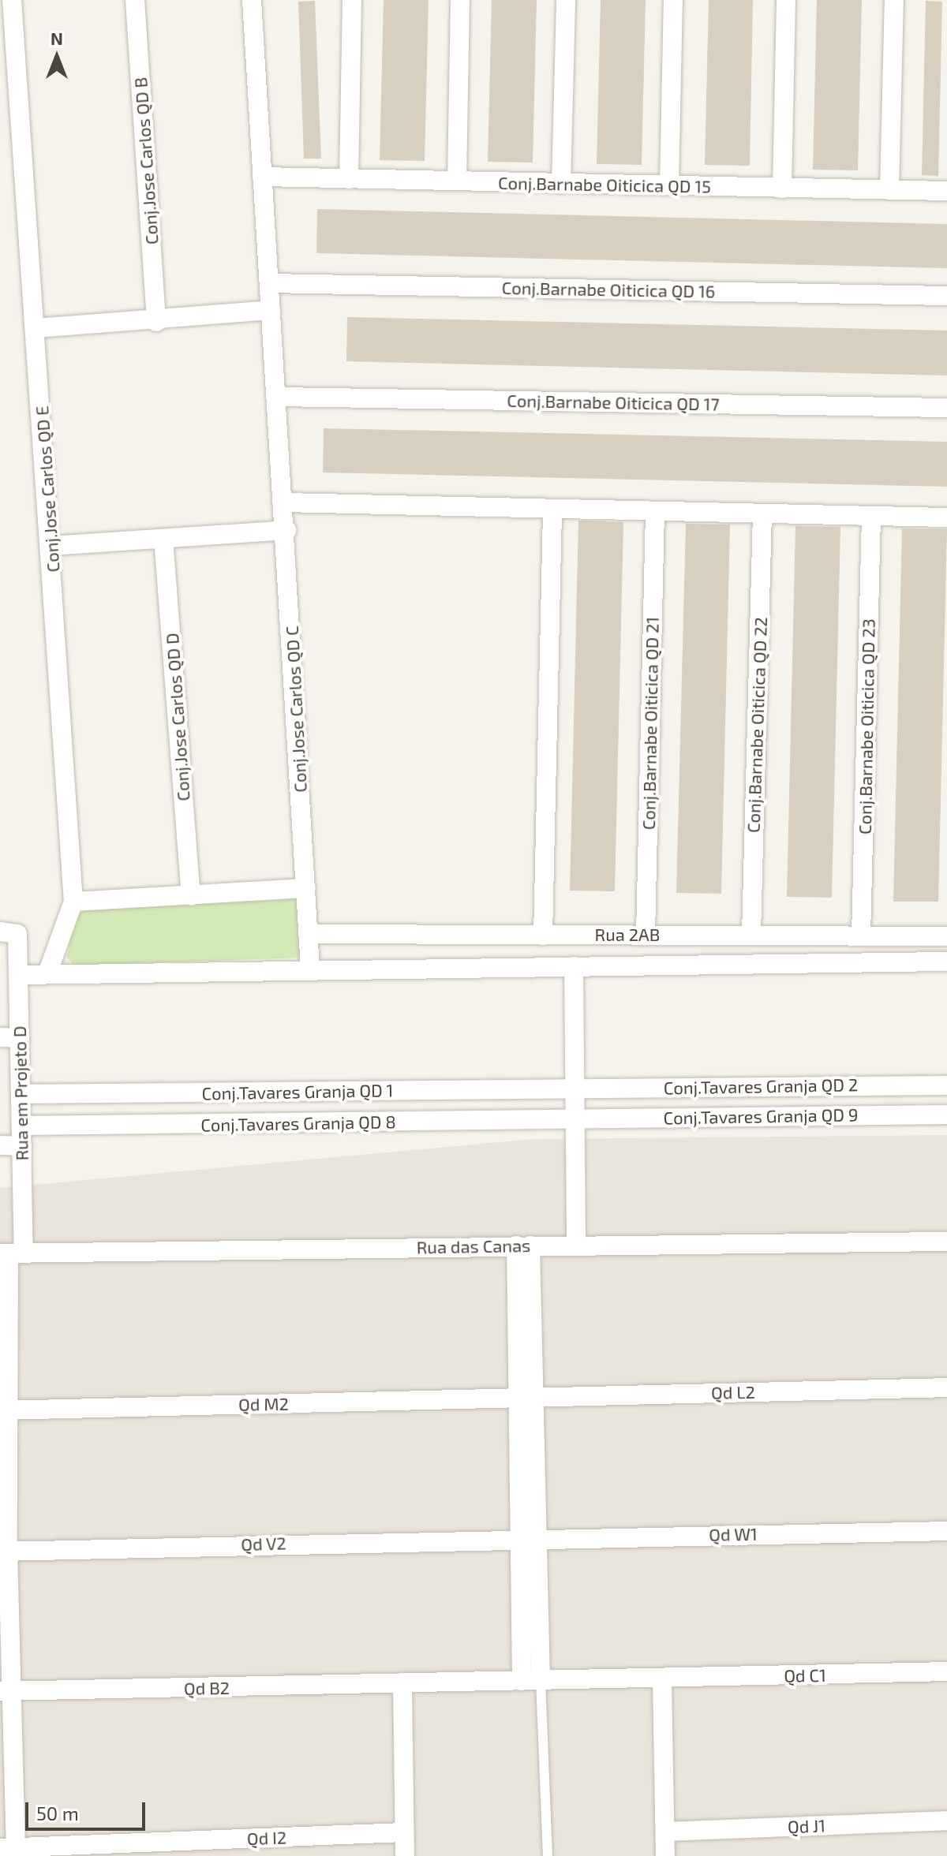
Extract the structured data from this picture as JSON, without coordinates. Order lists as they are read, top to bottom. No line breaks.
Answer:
{"streets":{"street":["Conj.Jose Carlos QD B","Conj.Barnabe Oiticica QD 15","Conj.Barnabe Oiticica QD 16","Conj.Barnabe Oiticica QD 17","Conj.Jose Carlos QD E","Conj.Jose Carlos QD C","Conj.Jose Carlos QD D","Conj.Barnabe Oiticica QD 21","Conj.Barnabe Oiticica QD 22","Conj.Barnabe Oiticica QD 23","Rua 2AB","Conj.Tavares Granja QD 2","Conj.Tavares Granja QD 1","Rua em Projeto D","Conj.Tavares Granja QD 9","Conj.Tavares Granja QD 8","Rua das Canas","Qd L2","Qd M2","Qd W1","Qd V2","Qd C1","Qd B2","Qd J1","Qd I2"]},"crossings":[["Conj.Barnabe Oiticica QD 15","Conj.Jose Carlos QD C"],["Conj.Barnabe Oiticica QD 16","Conj.Jose Carlos QD C"],["Conj.Barnabe Oiticica QD 17","Conj.Jose Carlos QD C"],["Conj.Jose Carlos QD C","Rua 2AB"],["Conj.Barnabe Oiticica QD 21","Rua 2AB"],["Conj.Barnabe Oiticica QD 22","Rua 2AB"],["Conj.Barnabe Oiticica QD 23","Rua 2AB"],["Conj.Tavares Granja QD 2","Conj.Tavares Granja QD 1"],["Conj.Tavares Granja QD 1","Rua em Projeto D"],["Rua em Projeto D","Conj.Tavares Granja QD 8"],["Rua em Projeto D","Rua das Canas"],["Rua em Projeto D","Qd M2"],["Rua em Projeto D","Qd V2"],["Rua em Projeto D","Qd B2"],["Rua em Projeto D","Qd I2"],["Conj.Tavares Granja QD 9","Conj.Tavares Granja QD 8"],["Qd L2","Qd M2"],["Qd W1","Qd V2"],["Qd C1","Qd B2"]],"scale_bar":"50 m","north":"top"}
